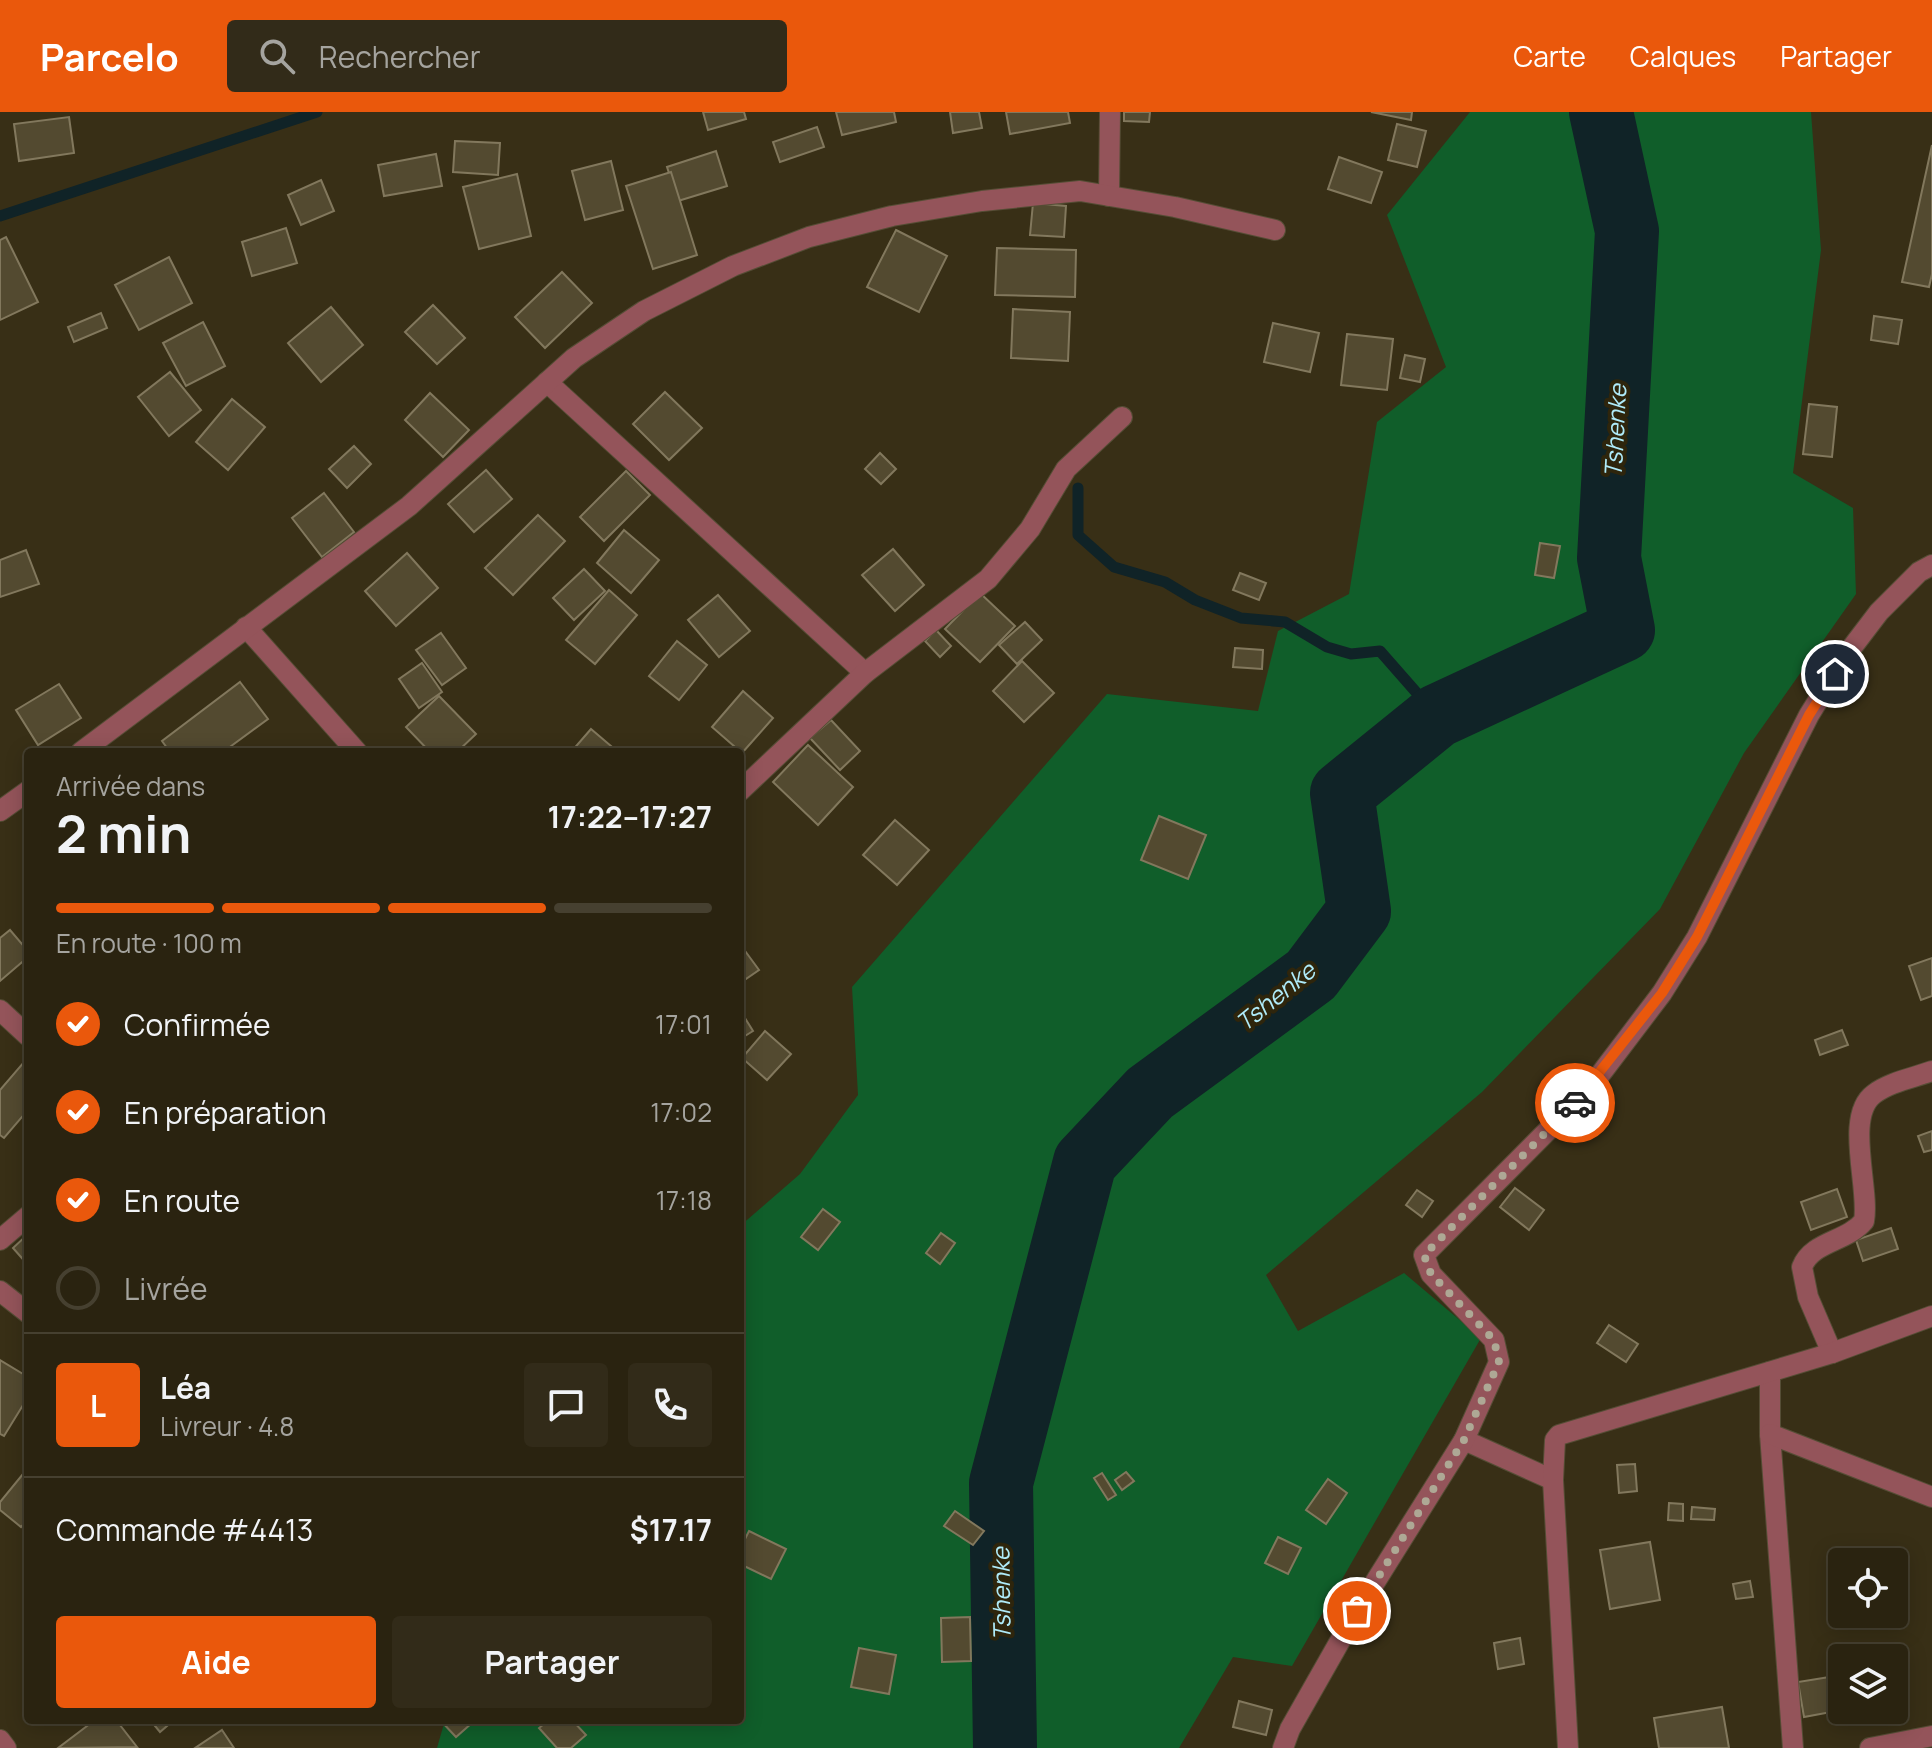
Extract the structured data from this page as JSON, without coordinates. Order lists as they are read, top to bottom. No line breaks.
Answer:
{"water":["Tshenke"],"page":{"header":"Parcelo","search":"Rechercher","nav":["Carte","Calques","Partager"],"heading":["2 min","Arrivée dans","17:22–17:27"],"panel":["Léa","Livreur · 4.8","Commande #4413","$17.17"],"bar":"En route · 100 m","list":[["Confirmée","17:01"],["En préparation","17:02"],["En route","17:18"],"Livrée"],"round":"L","buttons":["Aide","Partager"]}}
